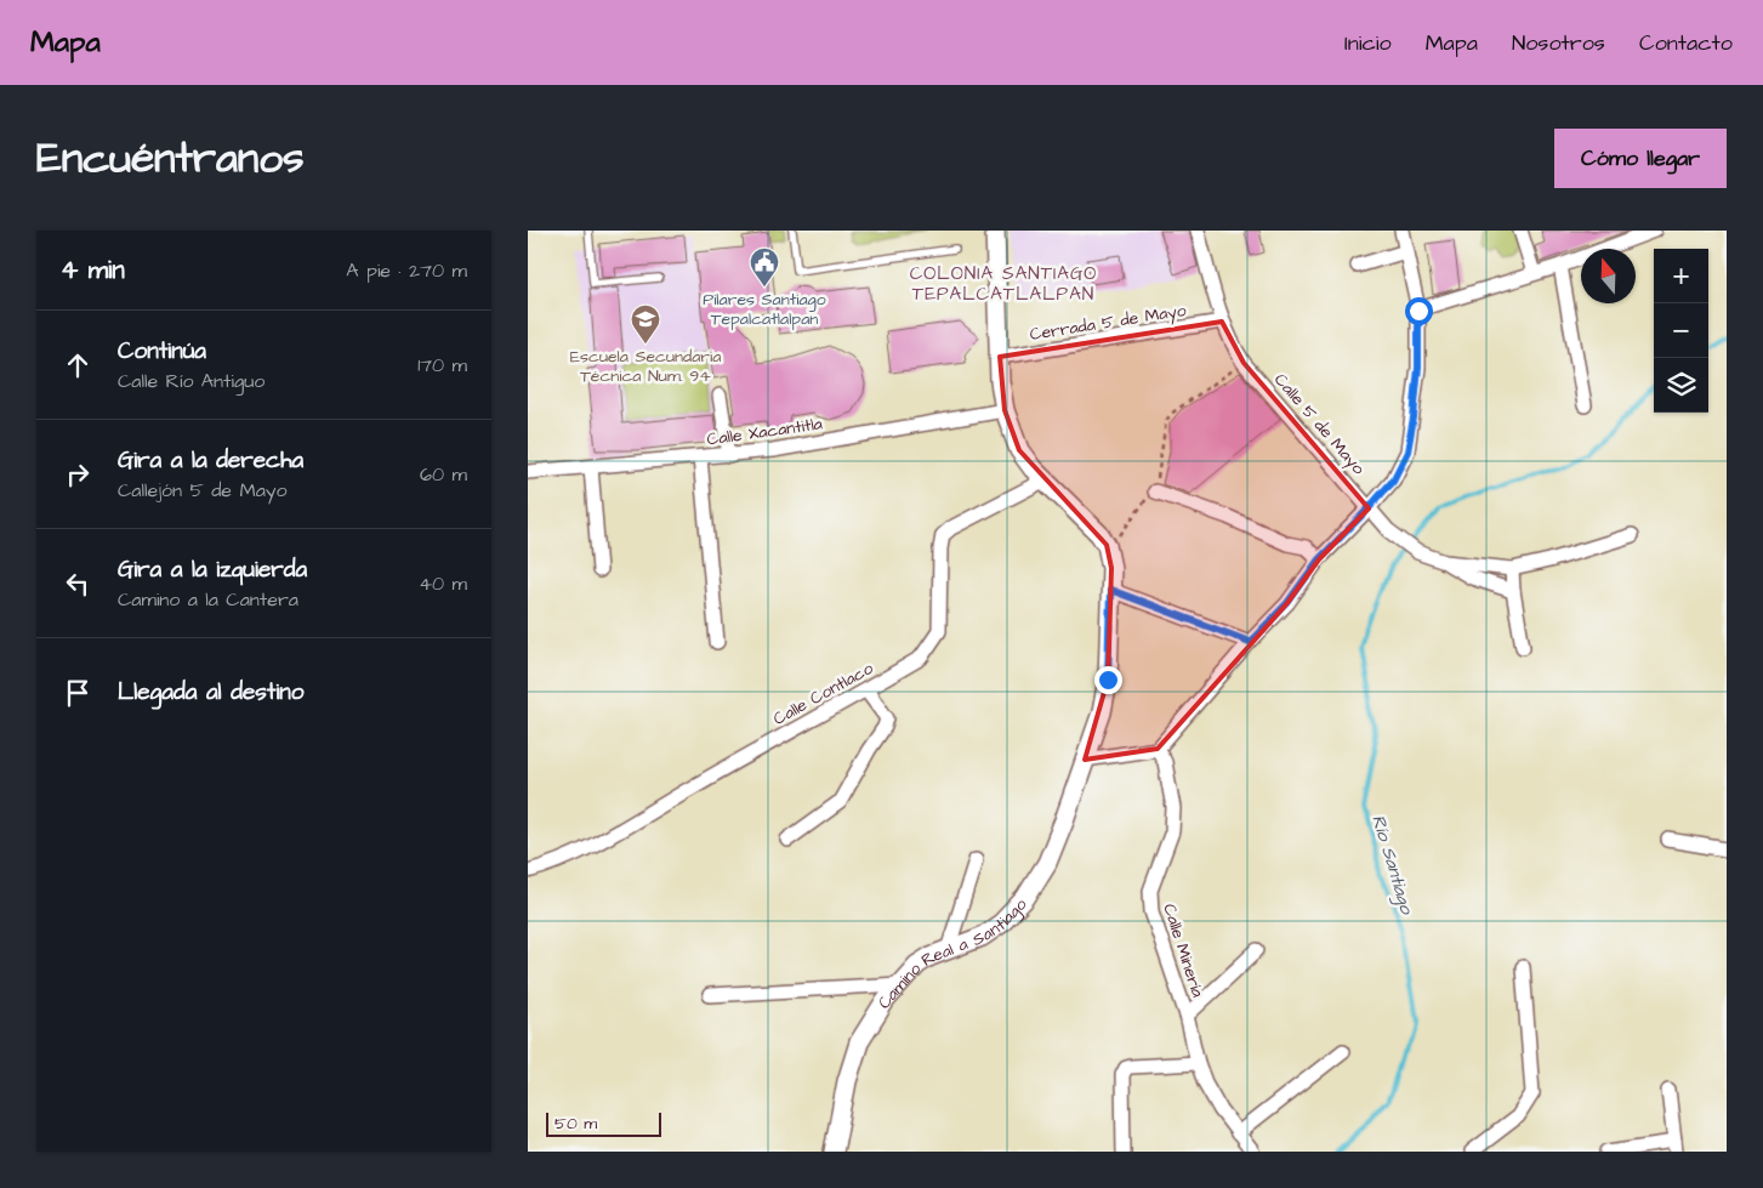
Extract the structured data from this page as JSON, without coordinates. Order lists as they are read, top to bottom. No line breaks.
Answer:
{"streets":{"street":["Cerrada 5 de Mayo","Calle 5 de Mayo","Calle Xacantitla","Calle Contlaco","Calle Minería","Camino Real a Santiago"]},"crossings":[["Cerrada 5 de Mayo","Calle 5 de Mayo"]],"districts":["COLONIA SANTIAGO TEPALCATLALPAN"],"water":["Río Santiago"],"places":{"public building":["Pilares Santiago Tepalcatlalpan"],"school or university":["Escuela Secundaria Técnica Num. 94"]},"scale_bar":"50 m","north":"top","page":{"header":"Mapa","nav":["Inicio","Mapa","Nosotros","Contacto"],"title":"Encuéntranos","buttons":"Cómo llegar","heading":["4 min","A pie · 270 m"],"map_buttons":["+","−"],"list":[["Continúa","Calle Río Antiguo","170 m"],["Gira a la derecha","Callejón 5 de Mayo","60 m"],["Gira a la izquierda","Camino a la Cantera","40 m"],"Llegada al destino"],"scale":"50 m"}}
